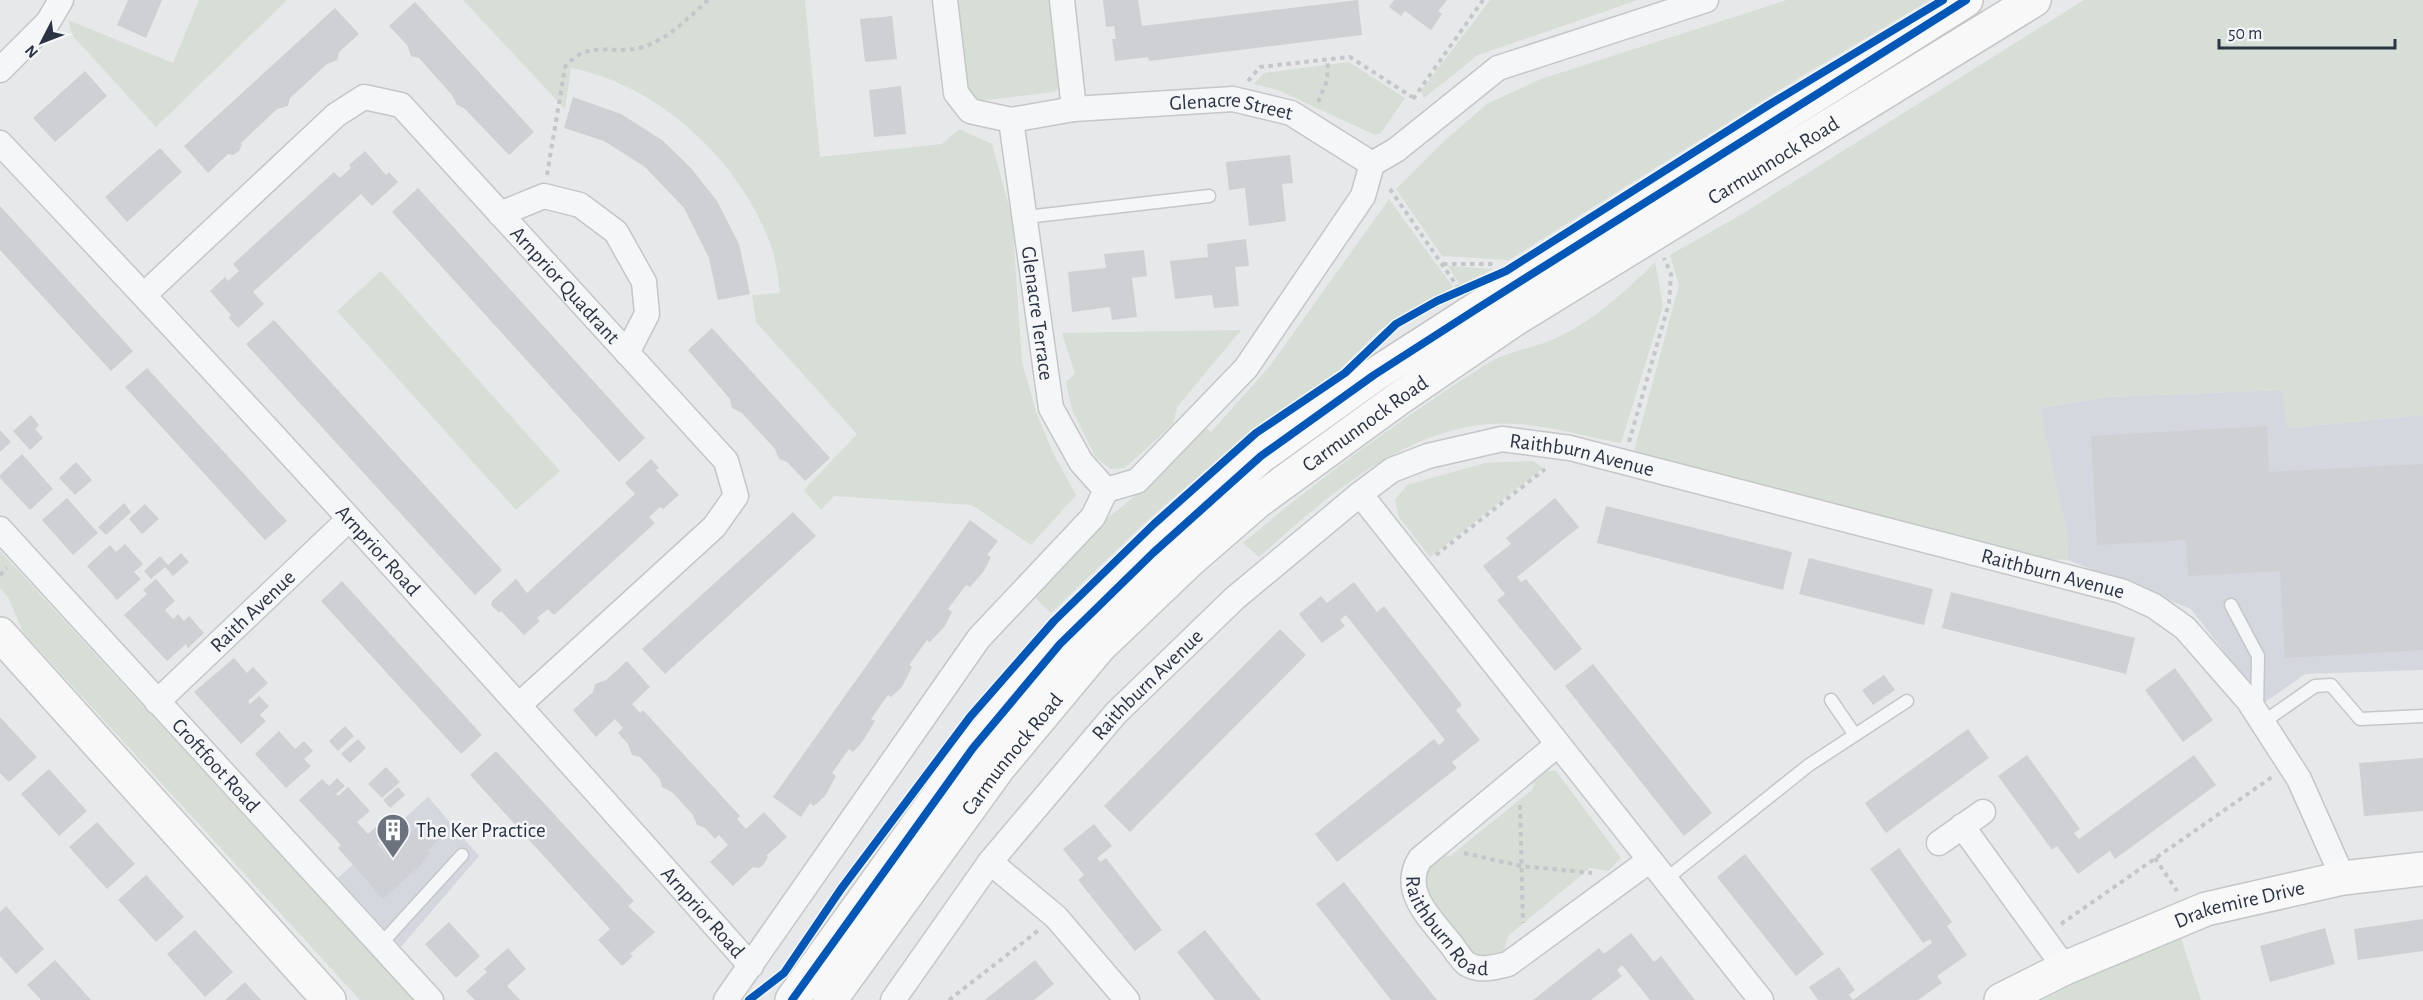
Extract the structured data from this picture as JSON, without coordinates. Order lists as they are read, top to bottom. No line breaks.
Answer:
{"streets":{"main road":["Carmunnock Road","Drakemire Drive"],"street":["Glenacre Street","Arnprior Quadrant","Glenacre Terrace","Raithburn Avenue","Arnprior Road","Raith Avenue","Croftfoot Road","Raithburn Road"]},"crossings":[["Arnprior Quadrant","Arnprior Road"],["Raithburn Avenue","Drakemire Drive"],["Arnprior Road","Raith Avenue"],["Raith Avenue","Croftfoot Road"]],"places":{"building":["The Ker Practice"]},"scale_bar":"50 m","north":"bottom left"}
